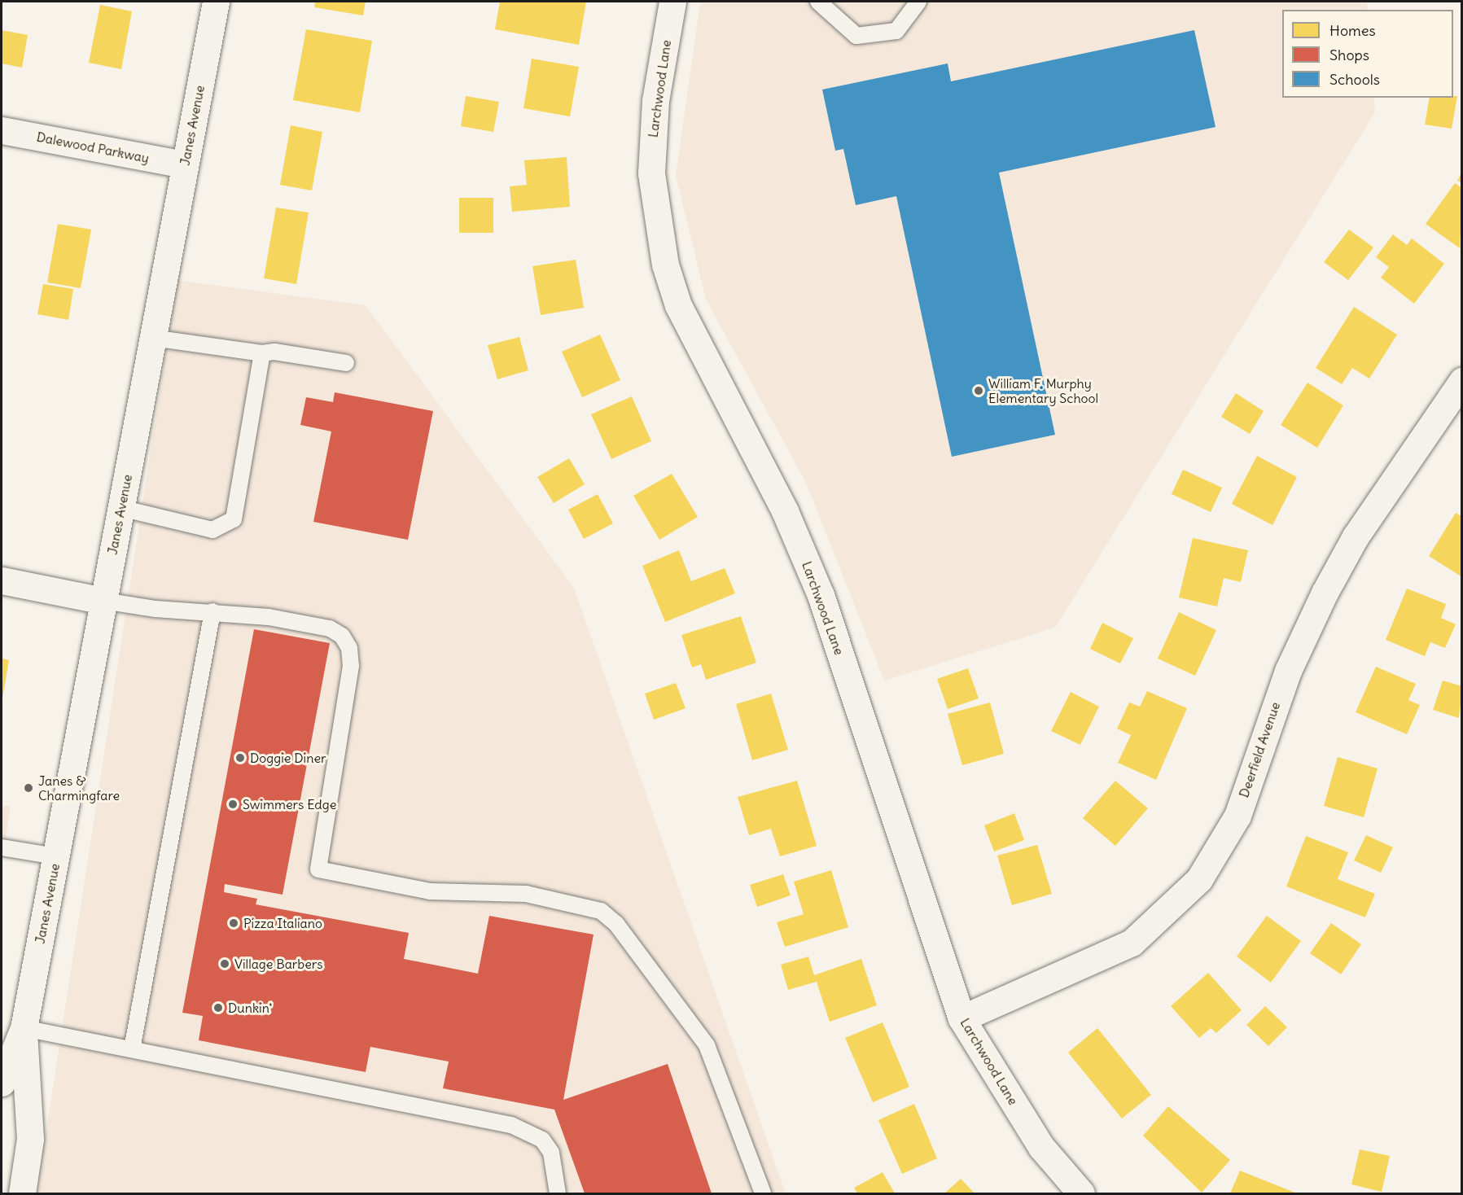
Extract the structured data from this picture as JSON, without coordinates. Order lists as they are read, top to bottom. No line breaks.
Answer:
{"streets":{"street":["Larchwood Lane","Janes Avenue","Dalewood Parkway","Deerfield Avenue"]},"crossings":[["Larchwood Lane","Deerfield Avenue"],["Janes Avenue","Dalewood Parkway"]],"places":["William F. Murphy Elementary School","Doggie Diner","Janes & Charmingfare","Swimmers Edge","Pizza Italiano","Village Barbers","Dunkin'"],"legend":["Homes","Shops","Schools"]}
